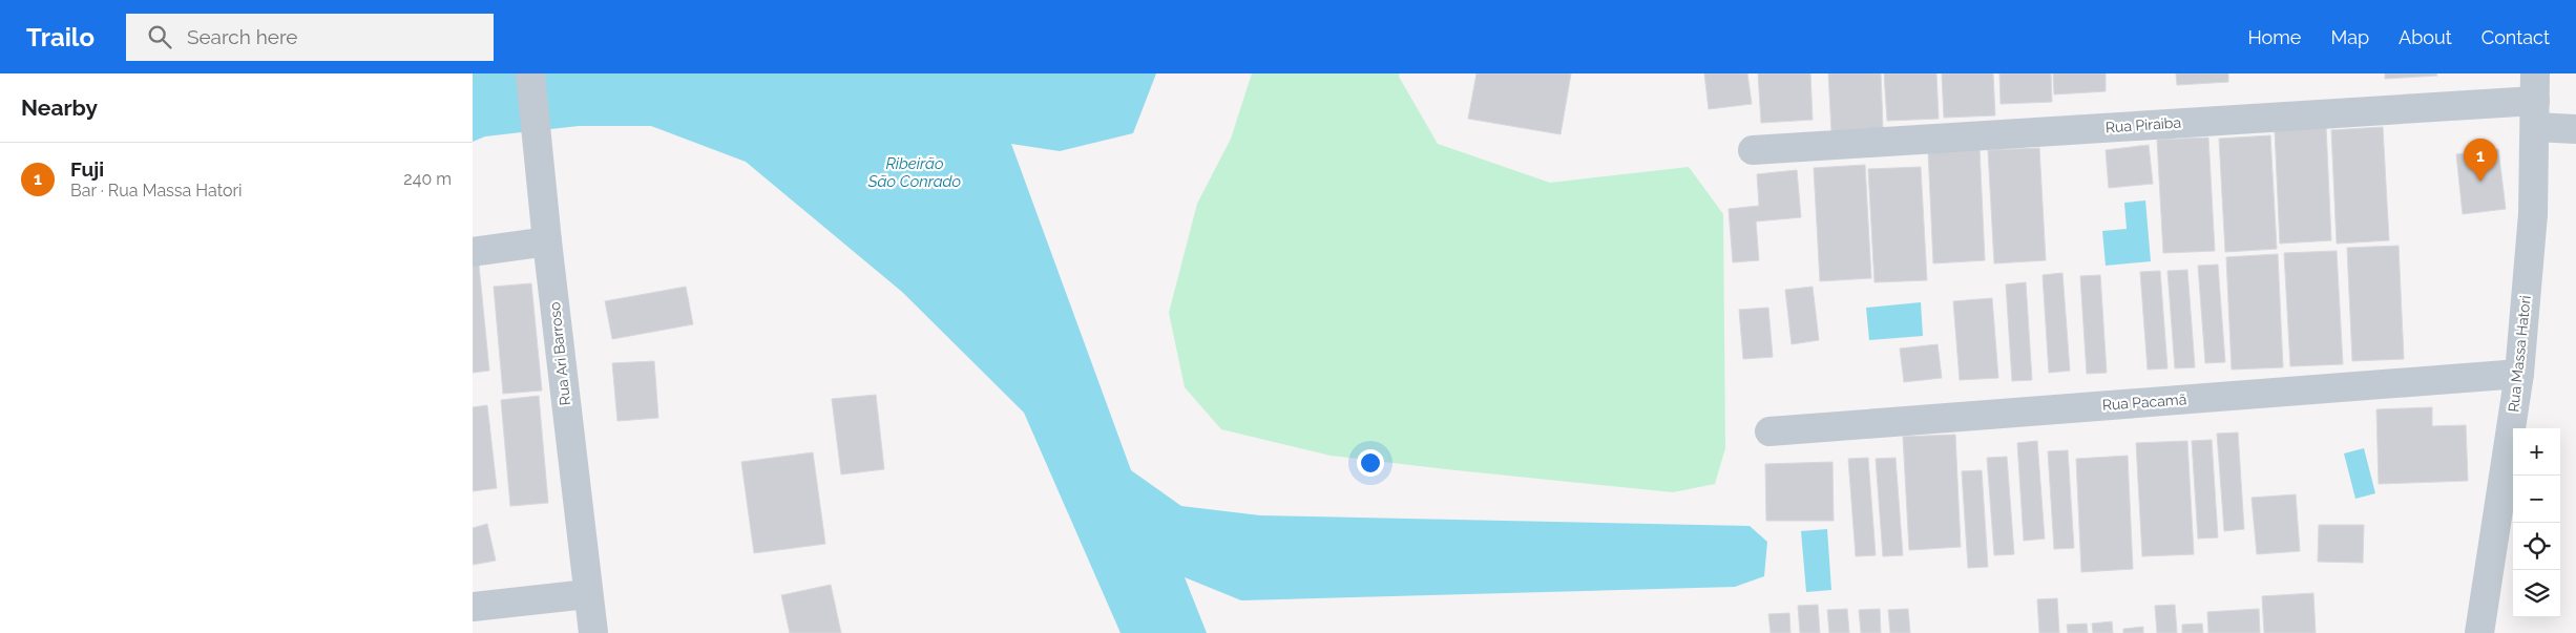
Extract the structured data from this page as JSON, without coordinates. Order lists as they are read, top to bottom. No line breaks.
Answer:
{"streets":{"street":["Rua Piraiba","Rua Ari Barroso","Rua Massa Hatori","Rua Pacamã"]},"crossings":[["Rua Piraiba","Rua Massa Hatori"],["Rua Massa Hatori","Rua Pacamã"]],"water":["Ribeirão São Conrado"],"page":{"header":"Trailo","search":"Search here","nav":["Home","Map","About","Contact"],"heading":"Nearby","pins":"1","list":[{"mark":"1","name":"Fuji","note":"Bar · Rua Massa Hatori","value":"240 m"}],"map_buttons":["+","−"]}}
